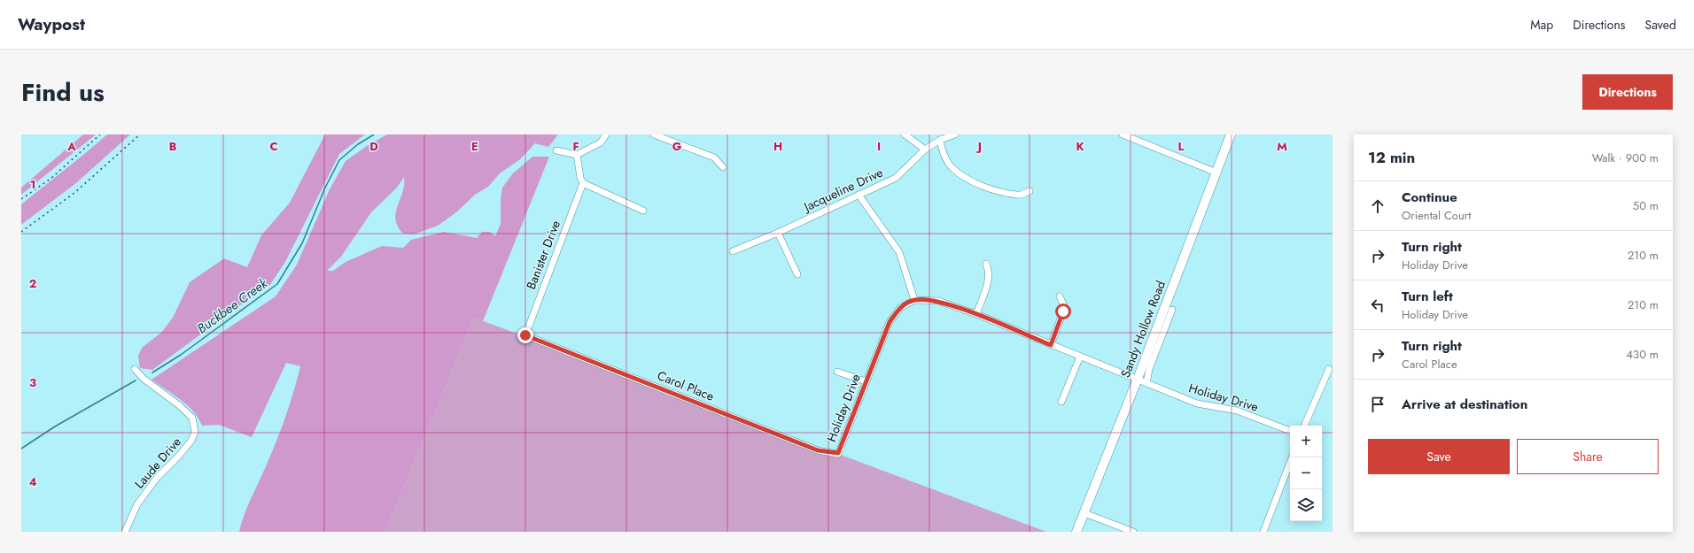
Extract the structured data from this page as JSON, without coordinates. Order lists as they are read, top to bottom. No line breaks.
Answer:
{"streets":{"street":["Jacqueline Drive","Banister Drive","Sandy Hollow Road","Carol Place","Holiday Drive","Laude Drive"]},"crossings":[["Banister Drive","Carol Place"],["Sandy Hollow Road","Holiday Drive"],["Carol Place","Holiday Drive"]],"water":["Buckbee Creek"],"page":{"header":"Waypost","nav":["Map","Directions","Saved"],"title":"Find us","buttons":["Directions",["Save","Share"]],"heading":["12 min","Walk · 900 m"],"list":[["Continue","Oriental Court","50 m"],["Turn right","Holiday Drive","210 m"],["Turn left","Holiday Drive","210 m"],["Turn right","Carol Place","430 m"],"Arrive at destination"],"map_buttons":["+","−"]},"grid":{"columns":["A","B","C","D","E","F","G","H","I","J","K","L","M"],"rows":["1","2","3","4"]}}
